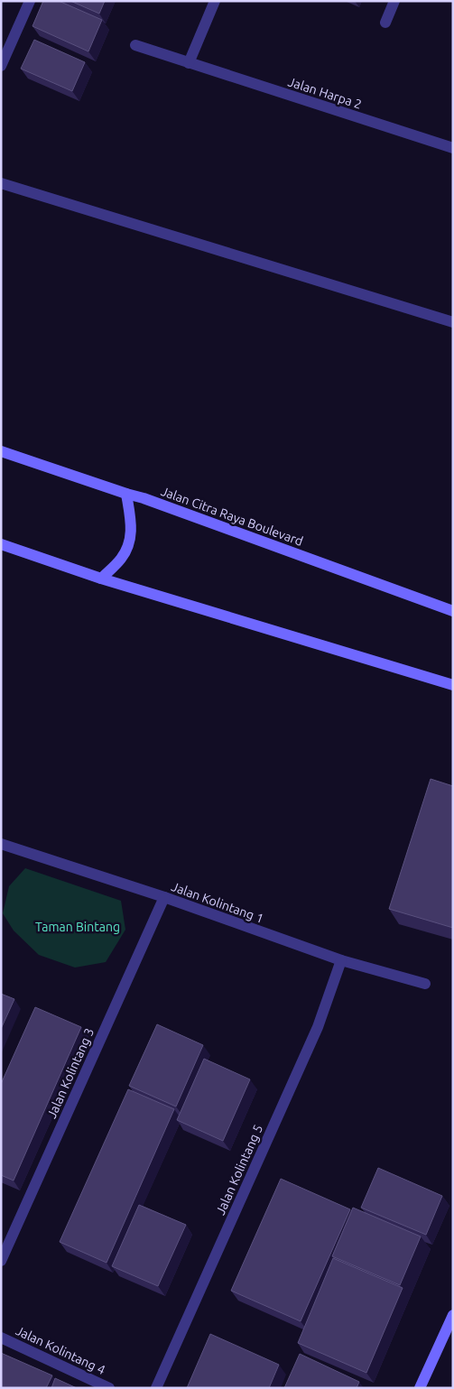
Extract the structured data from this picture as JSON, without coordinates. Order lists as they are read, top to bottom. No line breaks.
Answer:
{"streets":{"main road":["Jalan Citra Raya Boulevard"],"street":["Jalan Harpa 2","Jalan Kolintang 1","Jalan Kolintang 3","Jalan Kolintang 5","Jalan Kolintang 4"]},"crossings":[["Jalan Kolintang 1","Jalan Kolintang 3"],["Jalan Kolintang 1","Jalan Kolintang 5"]],"parks":["Taman Bintang"]}
